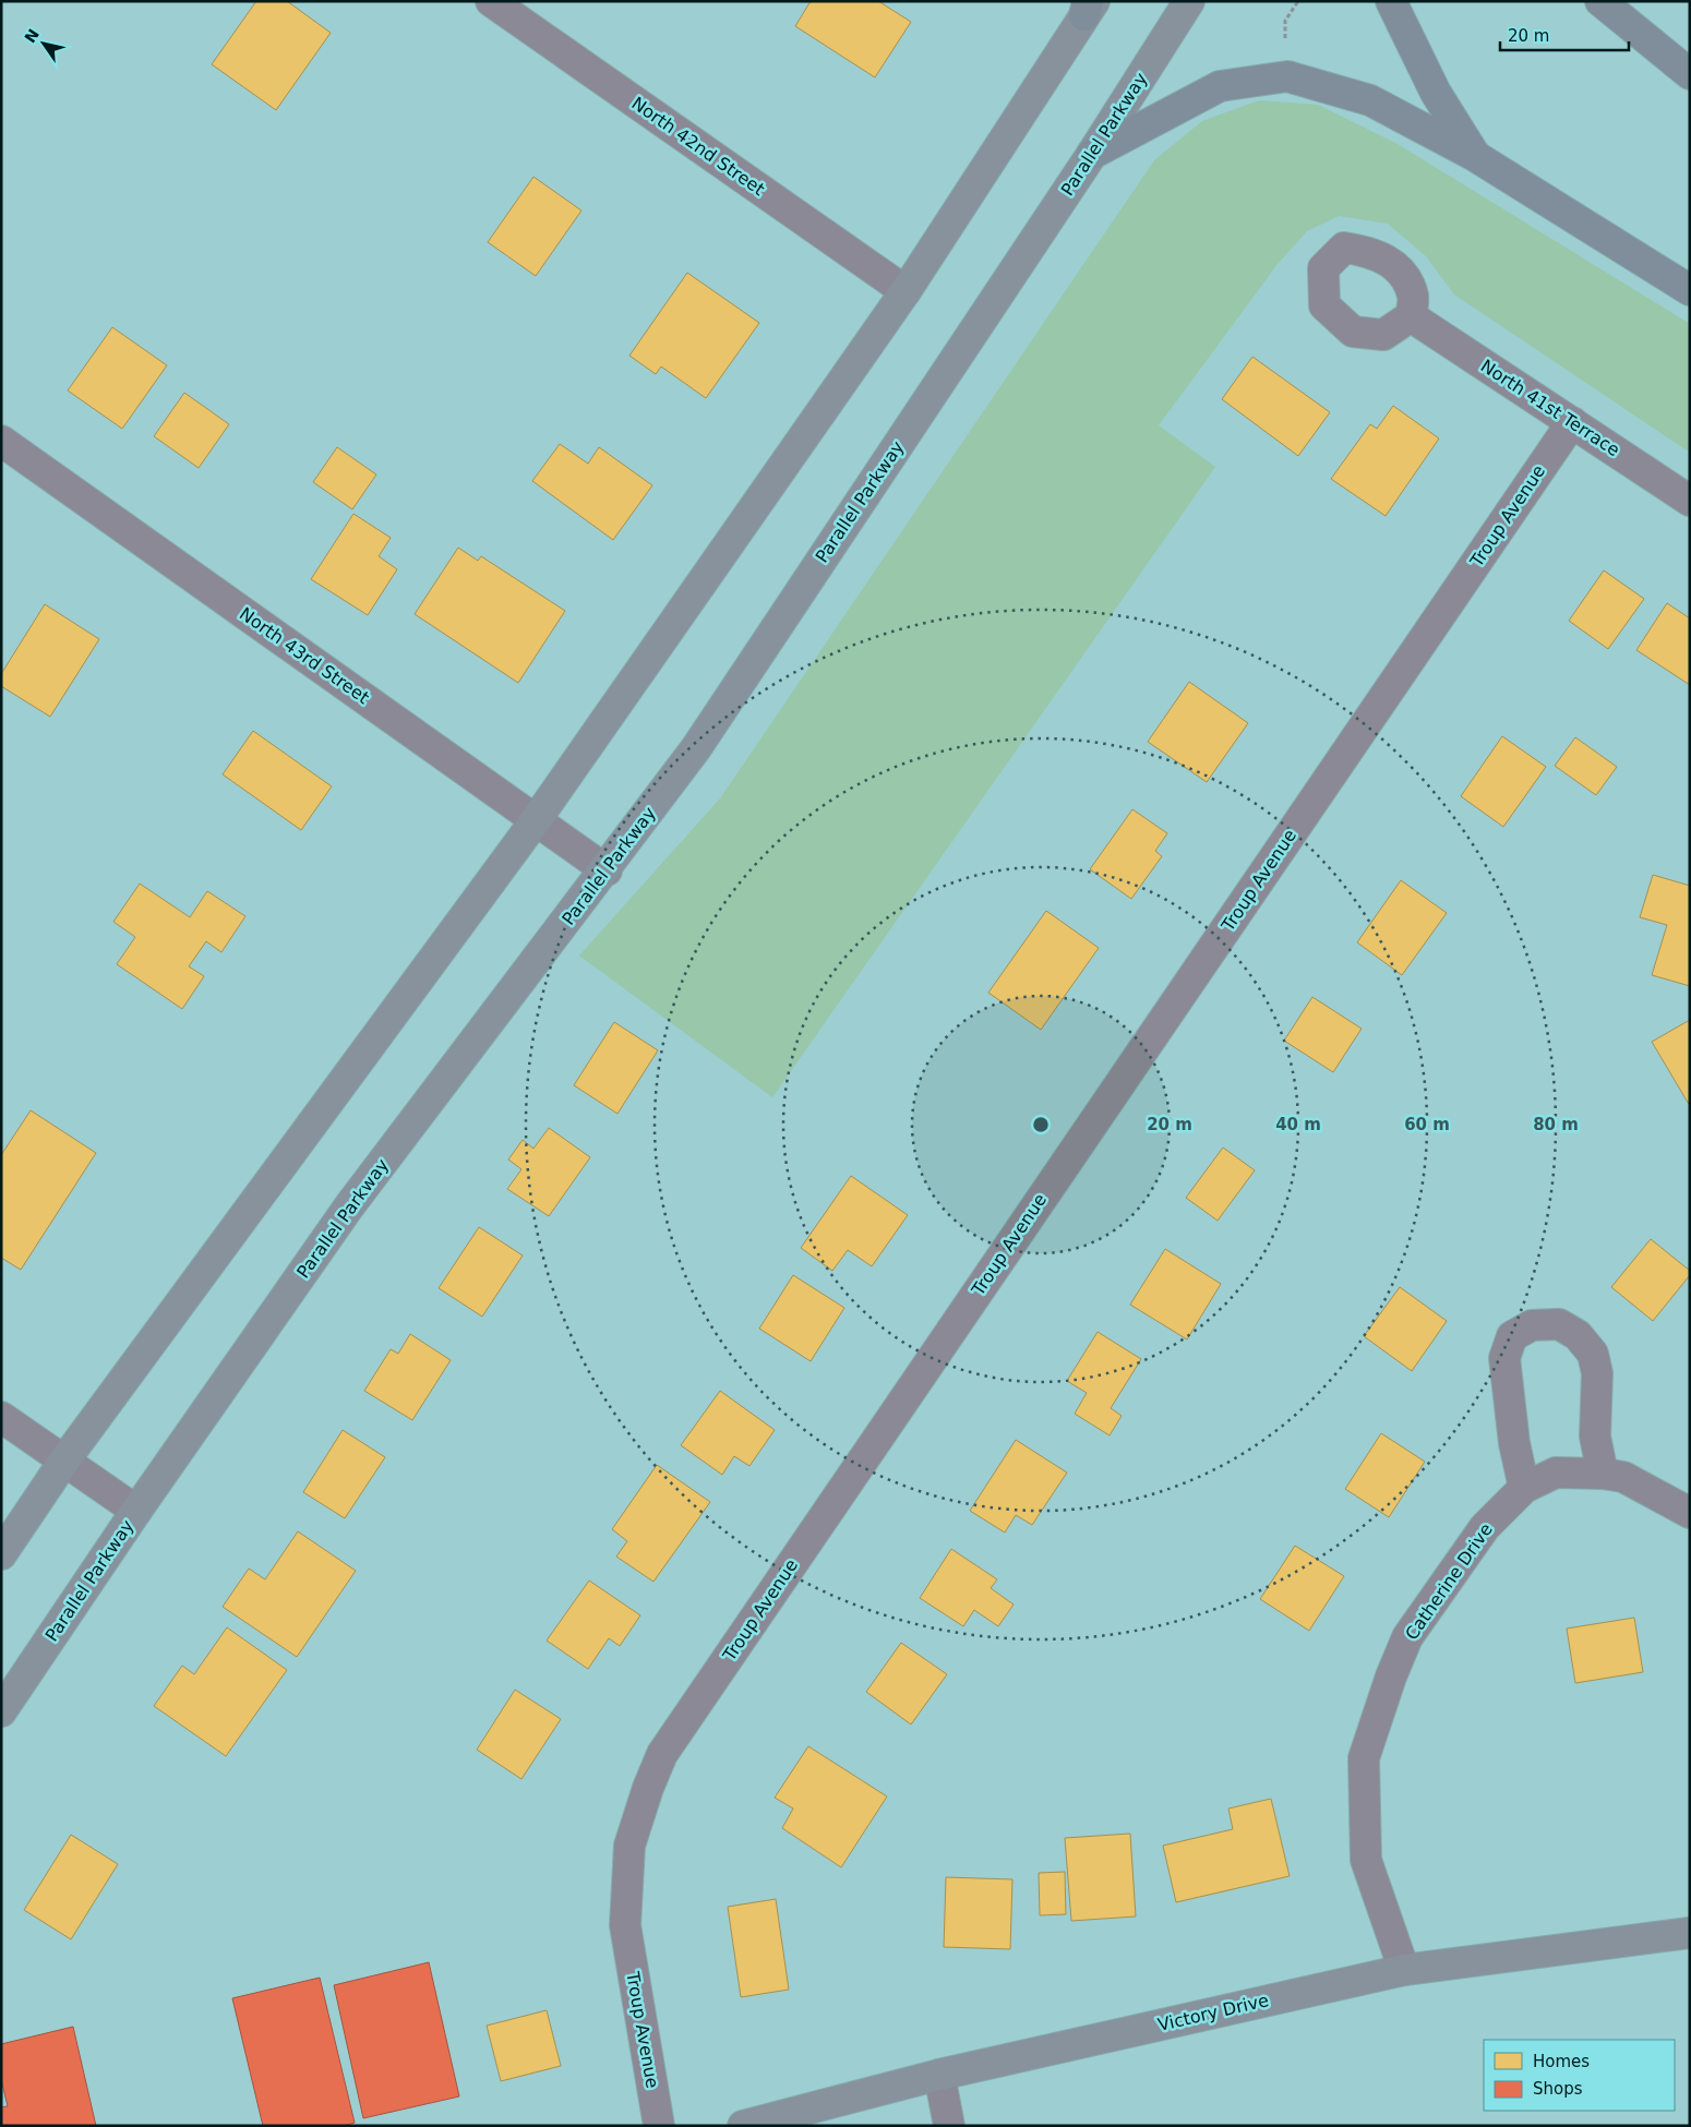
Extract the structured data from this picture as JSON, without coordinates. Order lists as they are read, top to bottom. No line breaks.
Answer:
{"streets":{"main road":["Parallel Parkway","Victory Drive"],"street":["North 42nd Street","North 41st Terrace","Troup Avenue","North 43rd Street","Catherine Drive"]},"crossings":[["Parallel Parkway","North 43rd Street"],["North 41st Terrace","Troup Avenue"],["Catherine Drive","Victory Drive"]],"legend":["Homes","Shops"],"scale_bar":"20 m","north":"top left","rings":["20 m","40 m","60 m","80 m"]}
